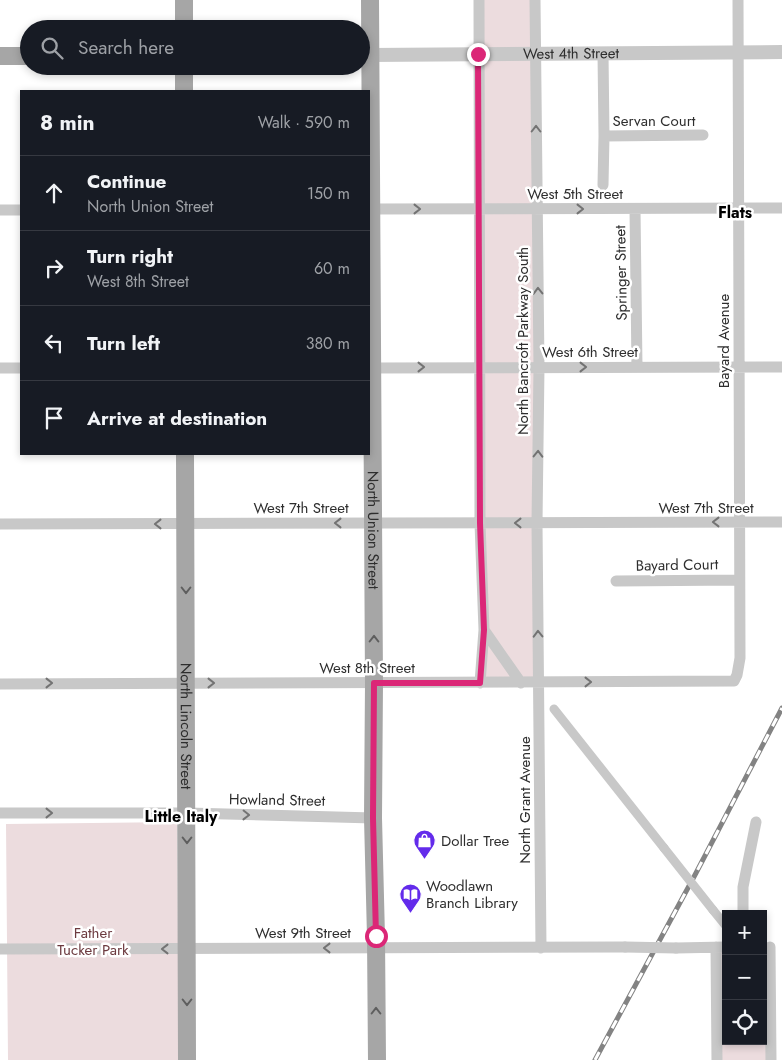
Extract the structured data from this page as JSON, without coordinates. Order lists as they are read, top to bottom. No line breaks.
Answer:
{"streets":{"main road":["North Union Street","North Lincoln Street"],"street":["West 4th Street","Servan Court","West 5th Street","Springer Street","North Bancroft Parkway South","Bayard Avenue","West 6th Street","West 7th Street","Bayard Court","West 8th Street","Howland Street","North Grant Avenue","West 9th Street"]},"crossings":[["West 4th Street","Servan Court"],["West 4th Street","North Bancroft Parkway South"],["West 4th Street","Bayard Avenue"],["West 5th Street","Springer Street"],["West 5th Street","North Bancroft Parkway South"],["West 5th Street","Bayard Avenue"],["West 5th Street","North Union Street"],["Springer Street","West 6th Street"],["North Bancroft Parkway South","West 6th Street"],["North Bancroft Parkway South","West 7th Street"],["North Bancroft Parkway South","West 8th Street"],["North Bancroft Parkway South","North Grant Avenue"],["Bayard Avenue","West 6th Street"],["Bayard Avenue","West 7th Street"],["Bayard Avenue","Bayard Court"],["Bayard Avenue","West 8th Street"],["West 6th Street","North Union Street"],["West 7th Street","North Union Street"],["West 7th Street","North Lincoln Street"],["North Union Street","West 8th Street"],["North Union Street","Howland Street"],["North Union Street","West 9th Street"],["West 8th Street","North Lincoln Street"],["West 8th Street","North Grant Avenue"],["North Lincoln Street","Howland Street"],["North Lincoln Street","West 9th Street"],["North Grant Avenue","West 9th Street"]],"one_way":["West 5th Street","West 6th Street","West 7th Street","West 8th Street","North Lincoln Street","Howland Street","West 9th Street"],"districts":["Flats","Little Italy"],"parks":["Father Tucker Park"],"places":{"shop":["Dollar Tree"],"library":["Woodlawn Branch Library"]},"page":{"search":"Search here","heading":["8 min","Walk · 590 m"],"list":[["Continue","North Union Street","150 m"],["Turn right","West 8th Street","60 m"],["Turn left","380 m"],"Arrive at destination"],"map_buttons":["+","−"]}}
